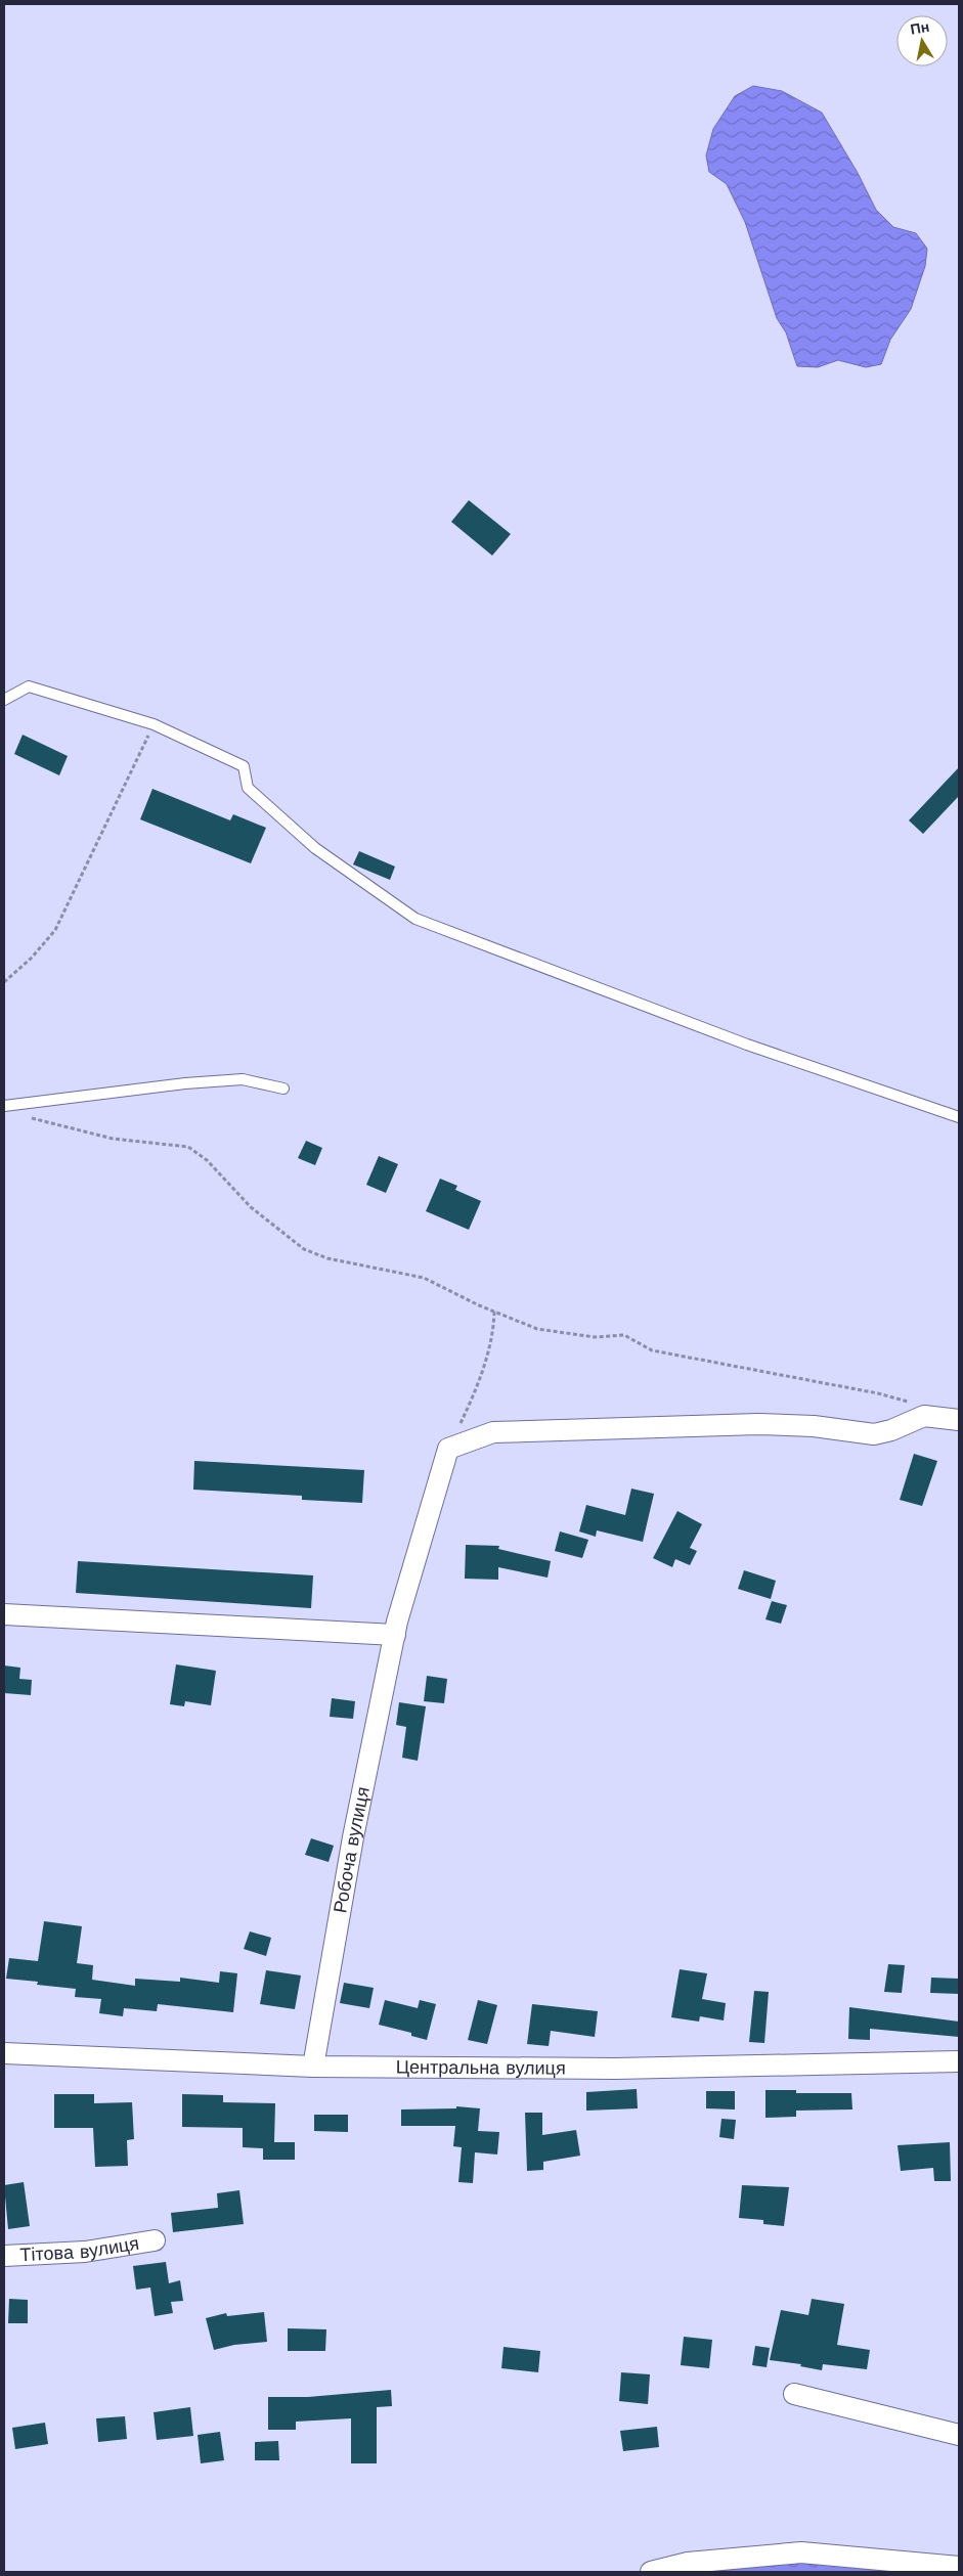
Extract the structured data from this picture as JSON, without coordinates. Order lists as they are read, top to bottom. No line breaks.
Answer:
{"streets":{"street":["Робоча вулиця","Центральна вулиця","Тітова вулиця"]},"crossings":[["Робоча вулиця","Центральна вулиця"]],"north":"top"}
